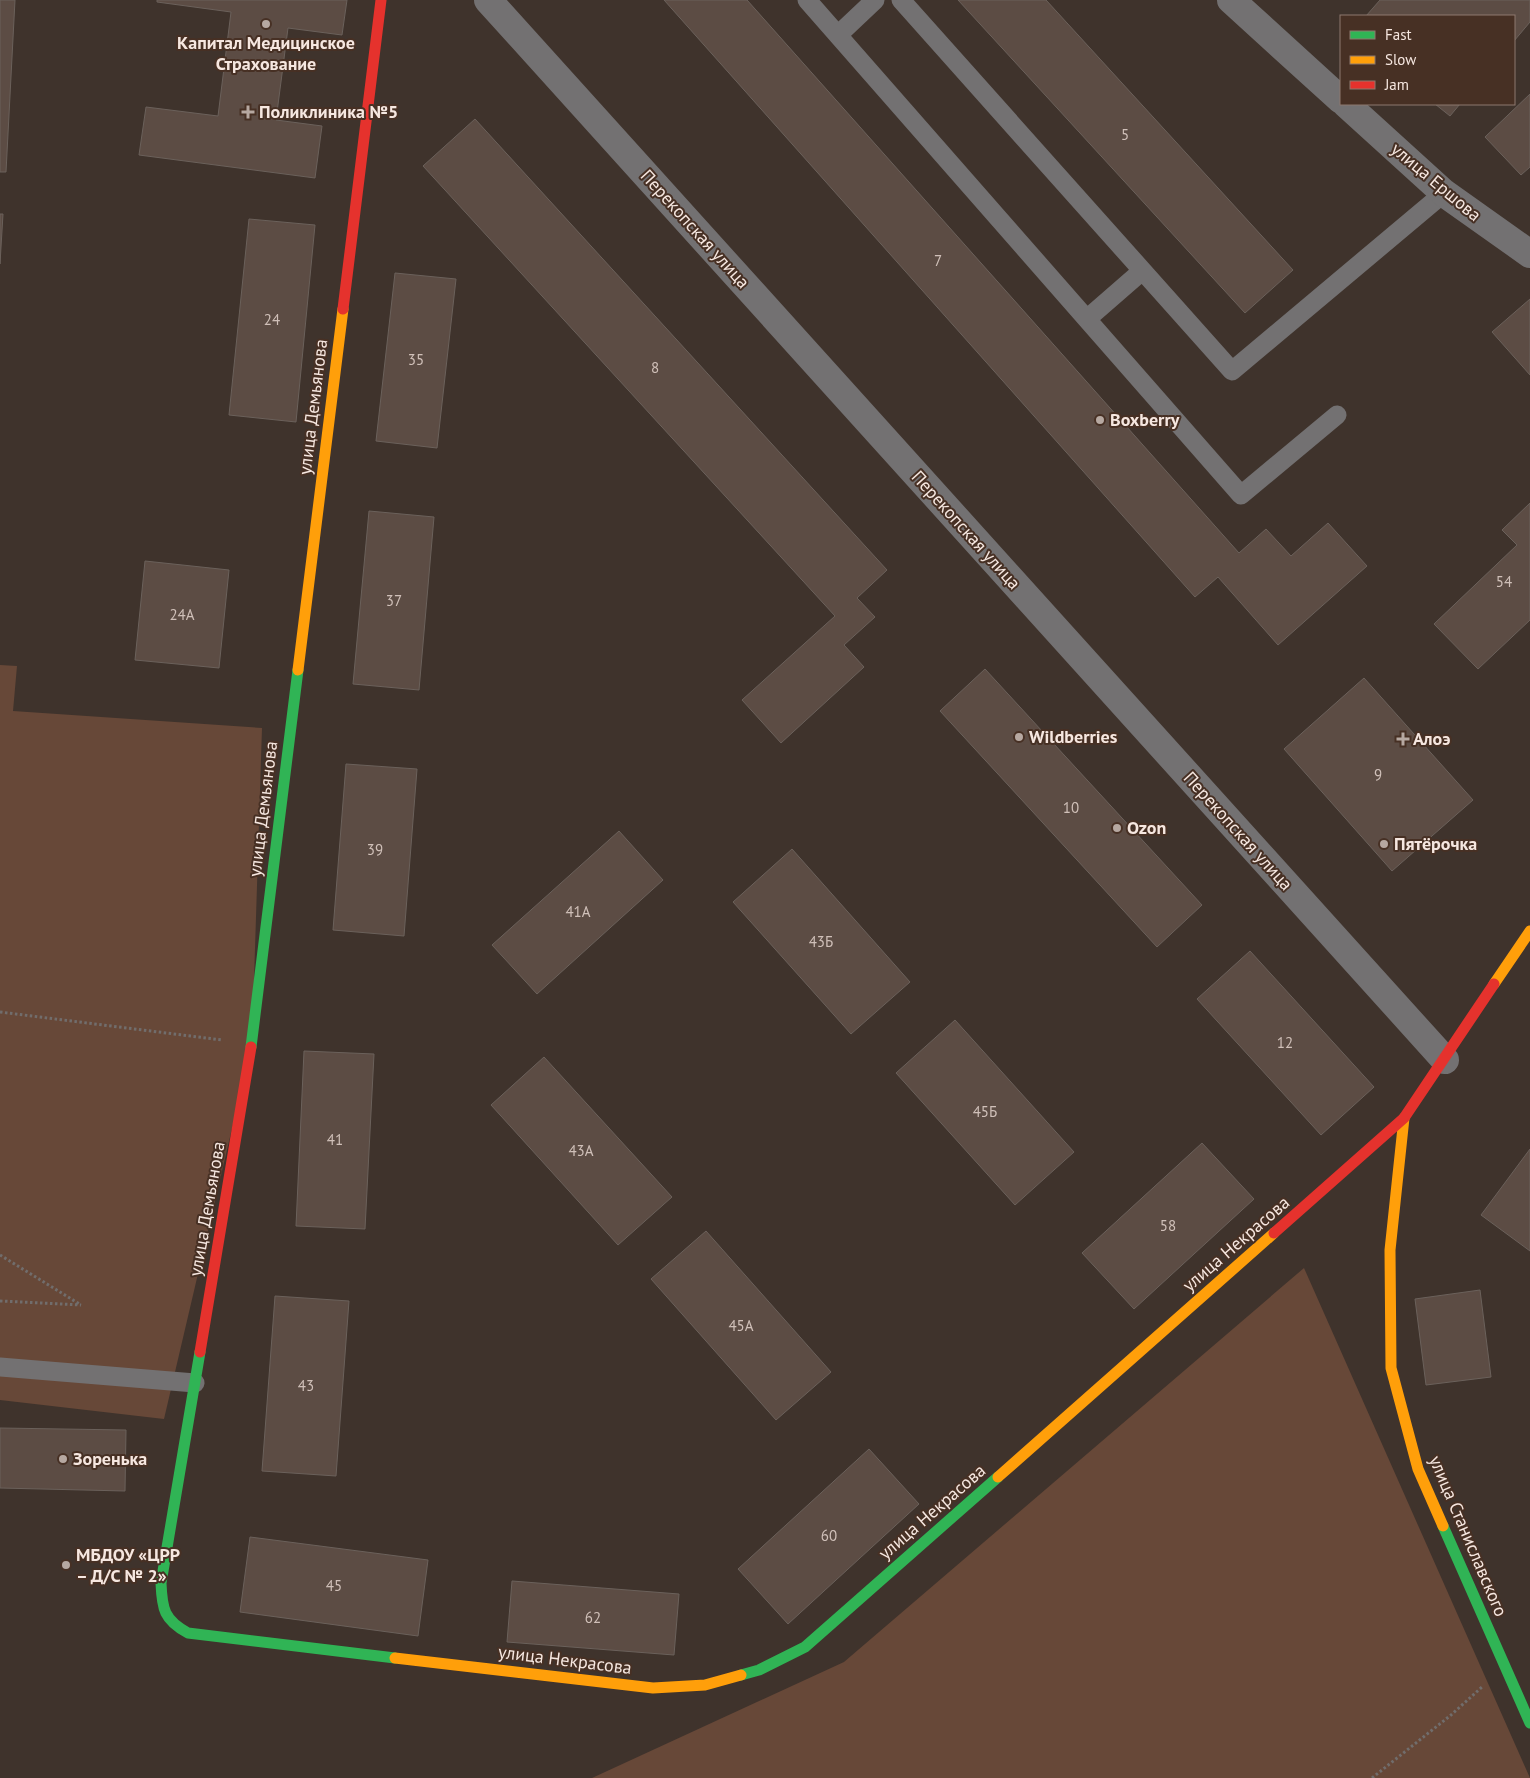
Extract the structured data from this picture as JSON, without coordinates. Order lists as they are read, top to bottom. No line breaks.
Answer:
{"streets":{"street":["улица Ершова","Перекопская улица","улица Демьянова","улица Некрасова","улица Станиславского"]},"crossings":[["Перекопская улица","улица Некрасова"],["улица Демьянова","улица Некрасова"],["улица Некрасова","улица Станиславского"]],"places":{"other":["Капитал Медицинское Страхование","Boxberry","Wildberries","Ozon","Пятёрочка","Зоренька","МБДОУ «ЦРР – Д/С № 2»"],"health":["Поликлиника №5","Алоэ"]},"house_numbers":["5","7","24","35","8","54","37","24А","9","10","39","41А","43Б","12","45Б","41","43А","58","45А","43","60","45","62"],"legend":["Fast","Slow","Jam"]}
